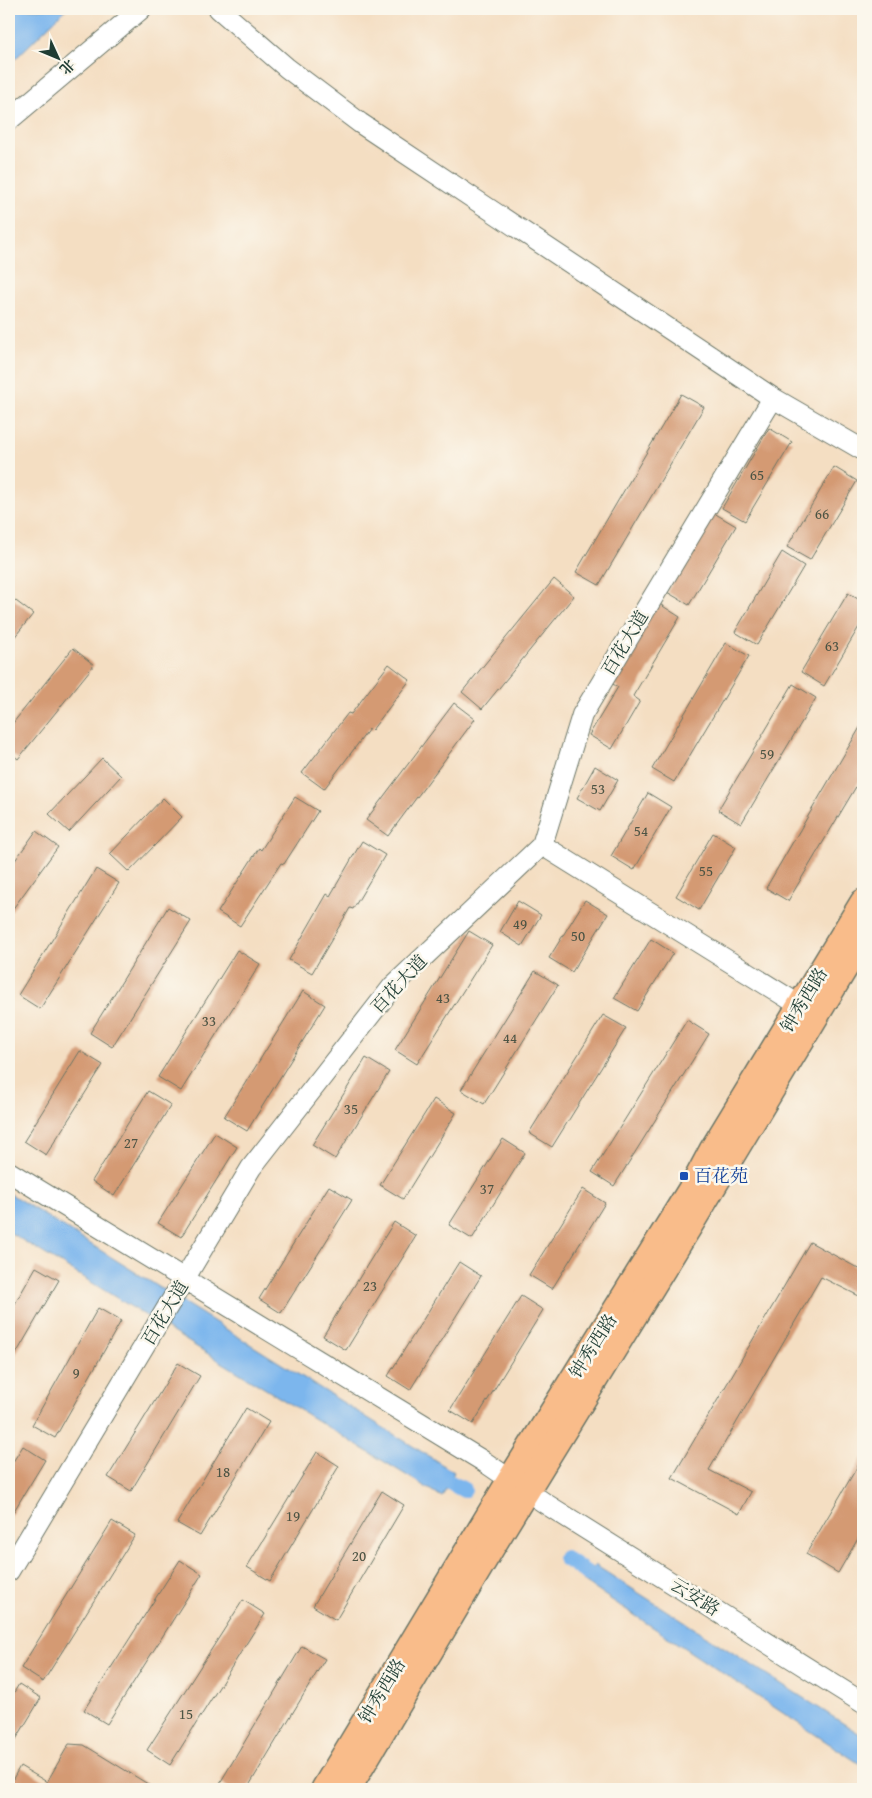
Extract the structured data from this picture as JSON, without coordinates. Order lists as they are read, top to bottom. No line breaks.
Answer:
{"streets":{"main road":["钟秀西路"],"street":["百花大道","云安路"]},"crossings":[["百花大道","云安路"],["钟秀西路","云安路"]],"places":{"transit":["百花苑"]},"house_numbers":["65","66","63","59","53","54","55","49","50","43","33","44","35","27","37","23","9","18","19","20","15"],"north":"bottom right"}
